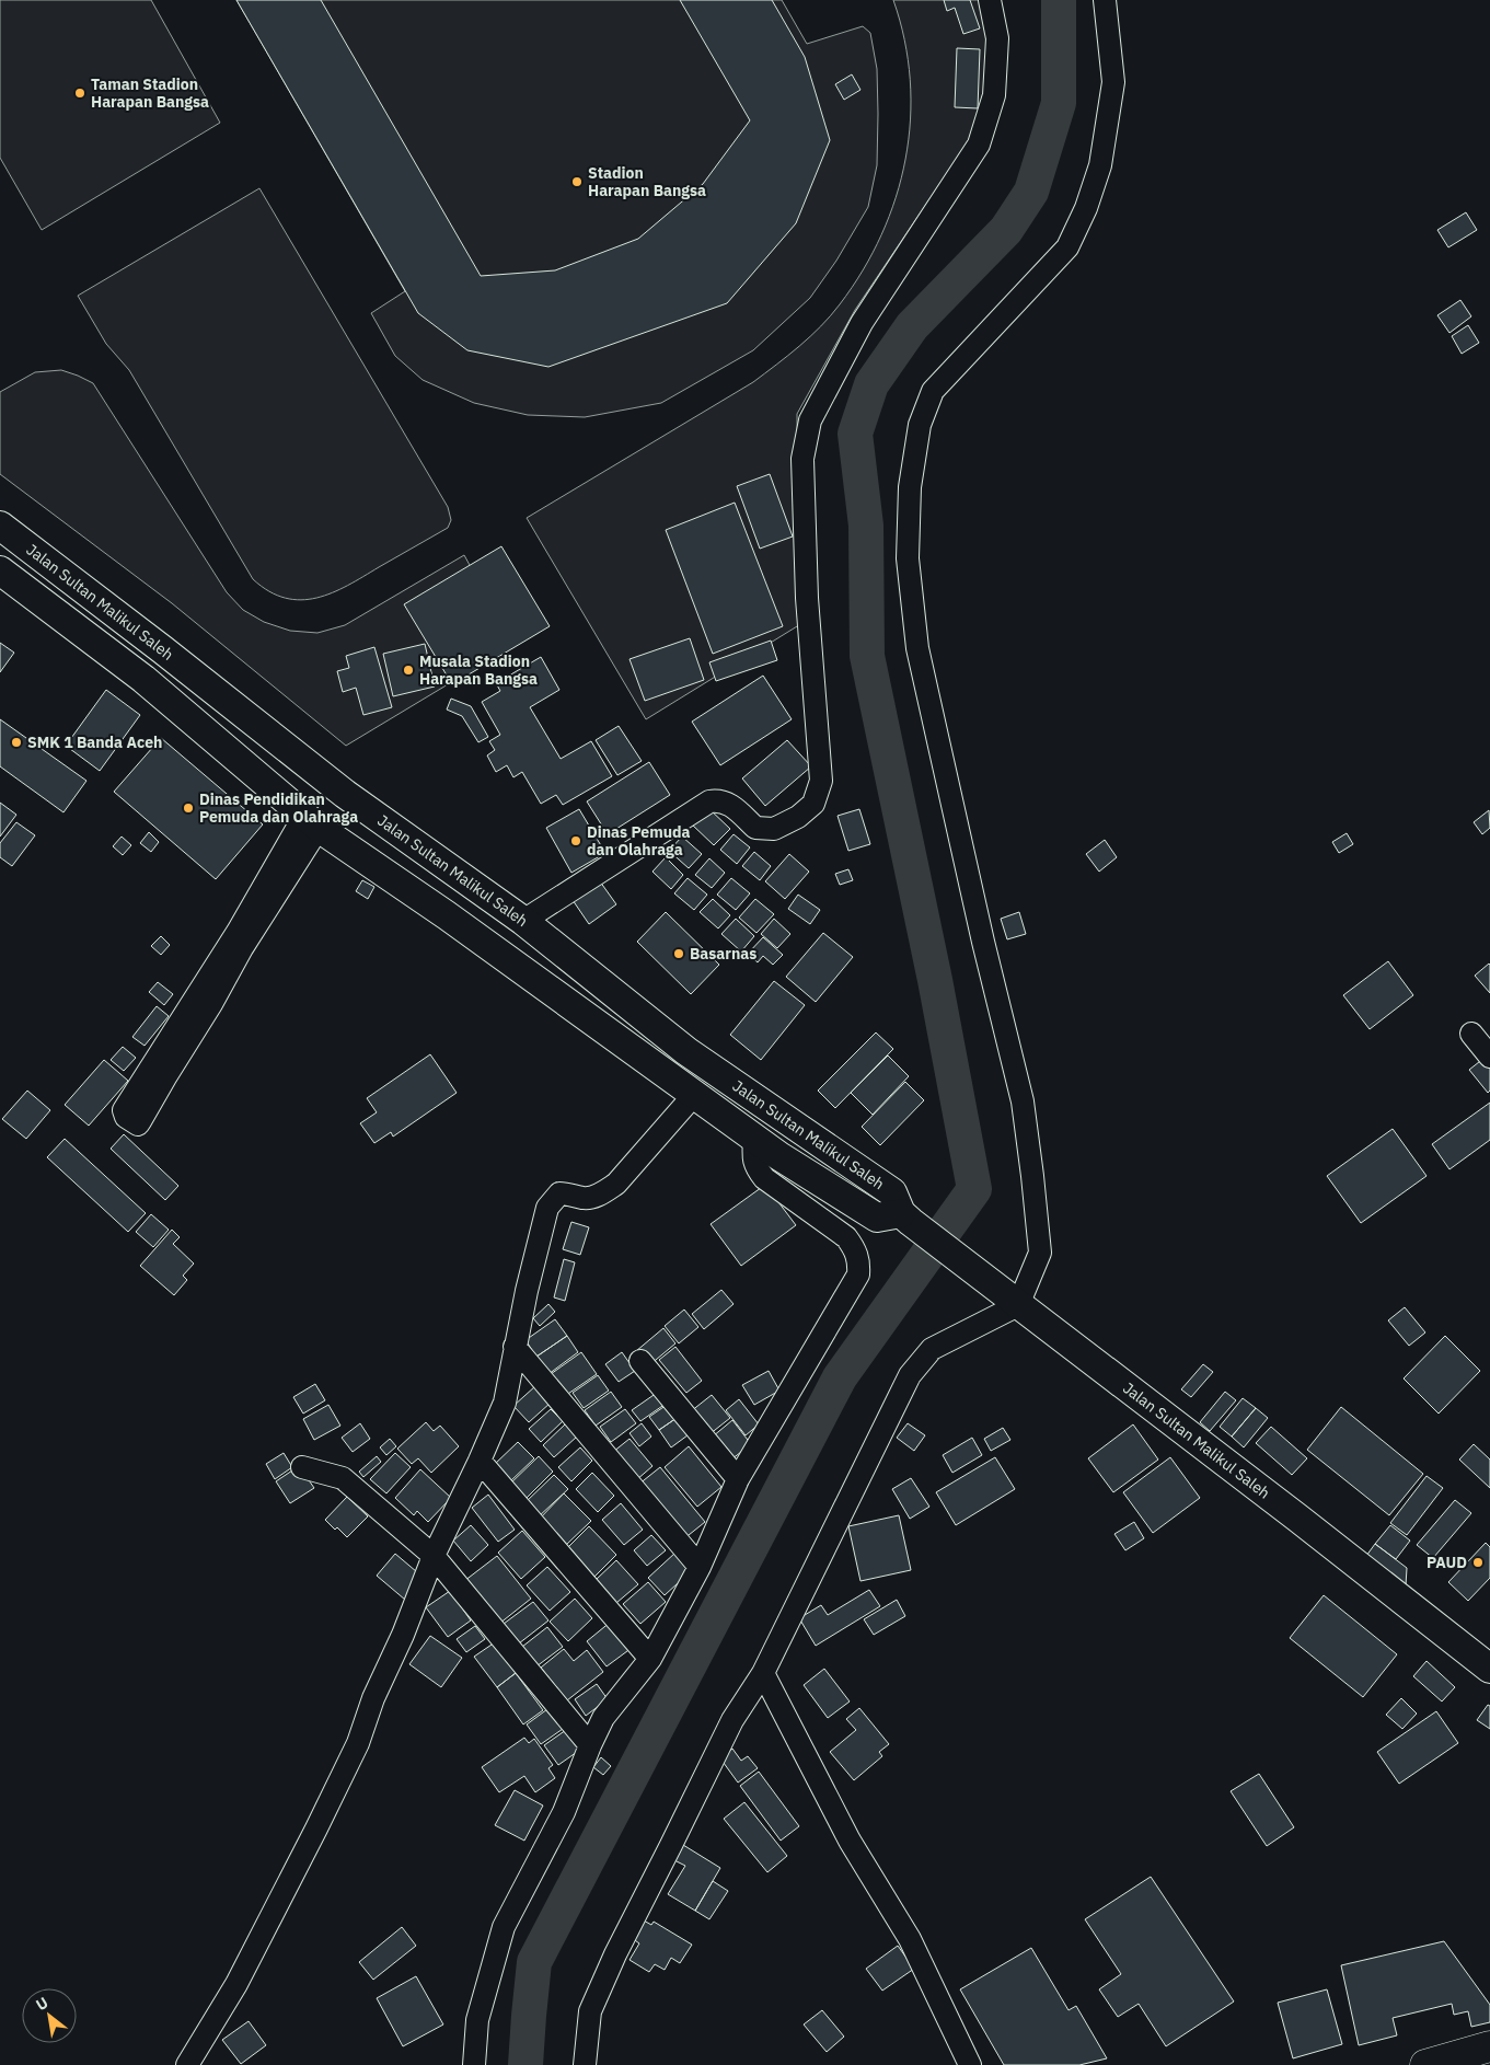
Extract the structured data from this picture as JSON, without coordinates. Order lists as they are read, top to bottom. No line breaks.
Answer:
{"streets":{"main road":["Jalan Sultan Malikul Saleh"]},"places":["Taman Stadion Harapan Bangsa","Stadion Harapan Bangsa","Musala Stadion Harapan Bangsa","SMK 1 Banda Aceh","Dinas Pendidikan Pemuda dan Olahraga","Dinas Pemuda dan Olahraga","Basarnas","PAUD"],"north":"top left"}
